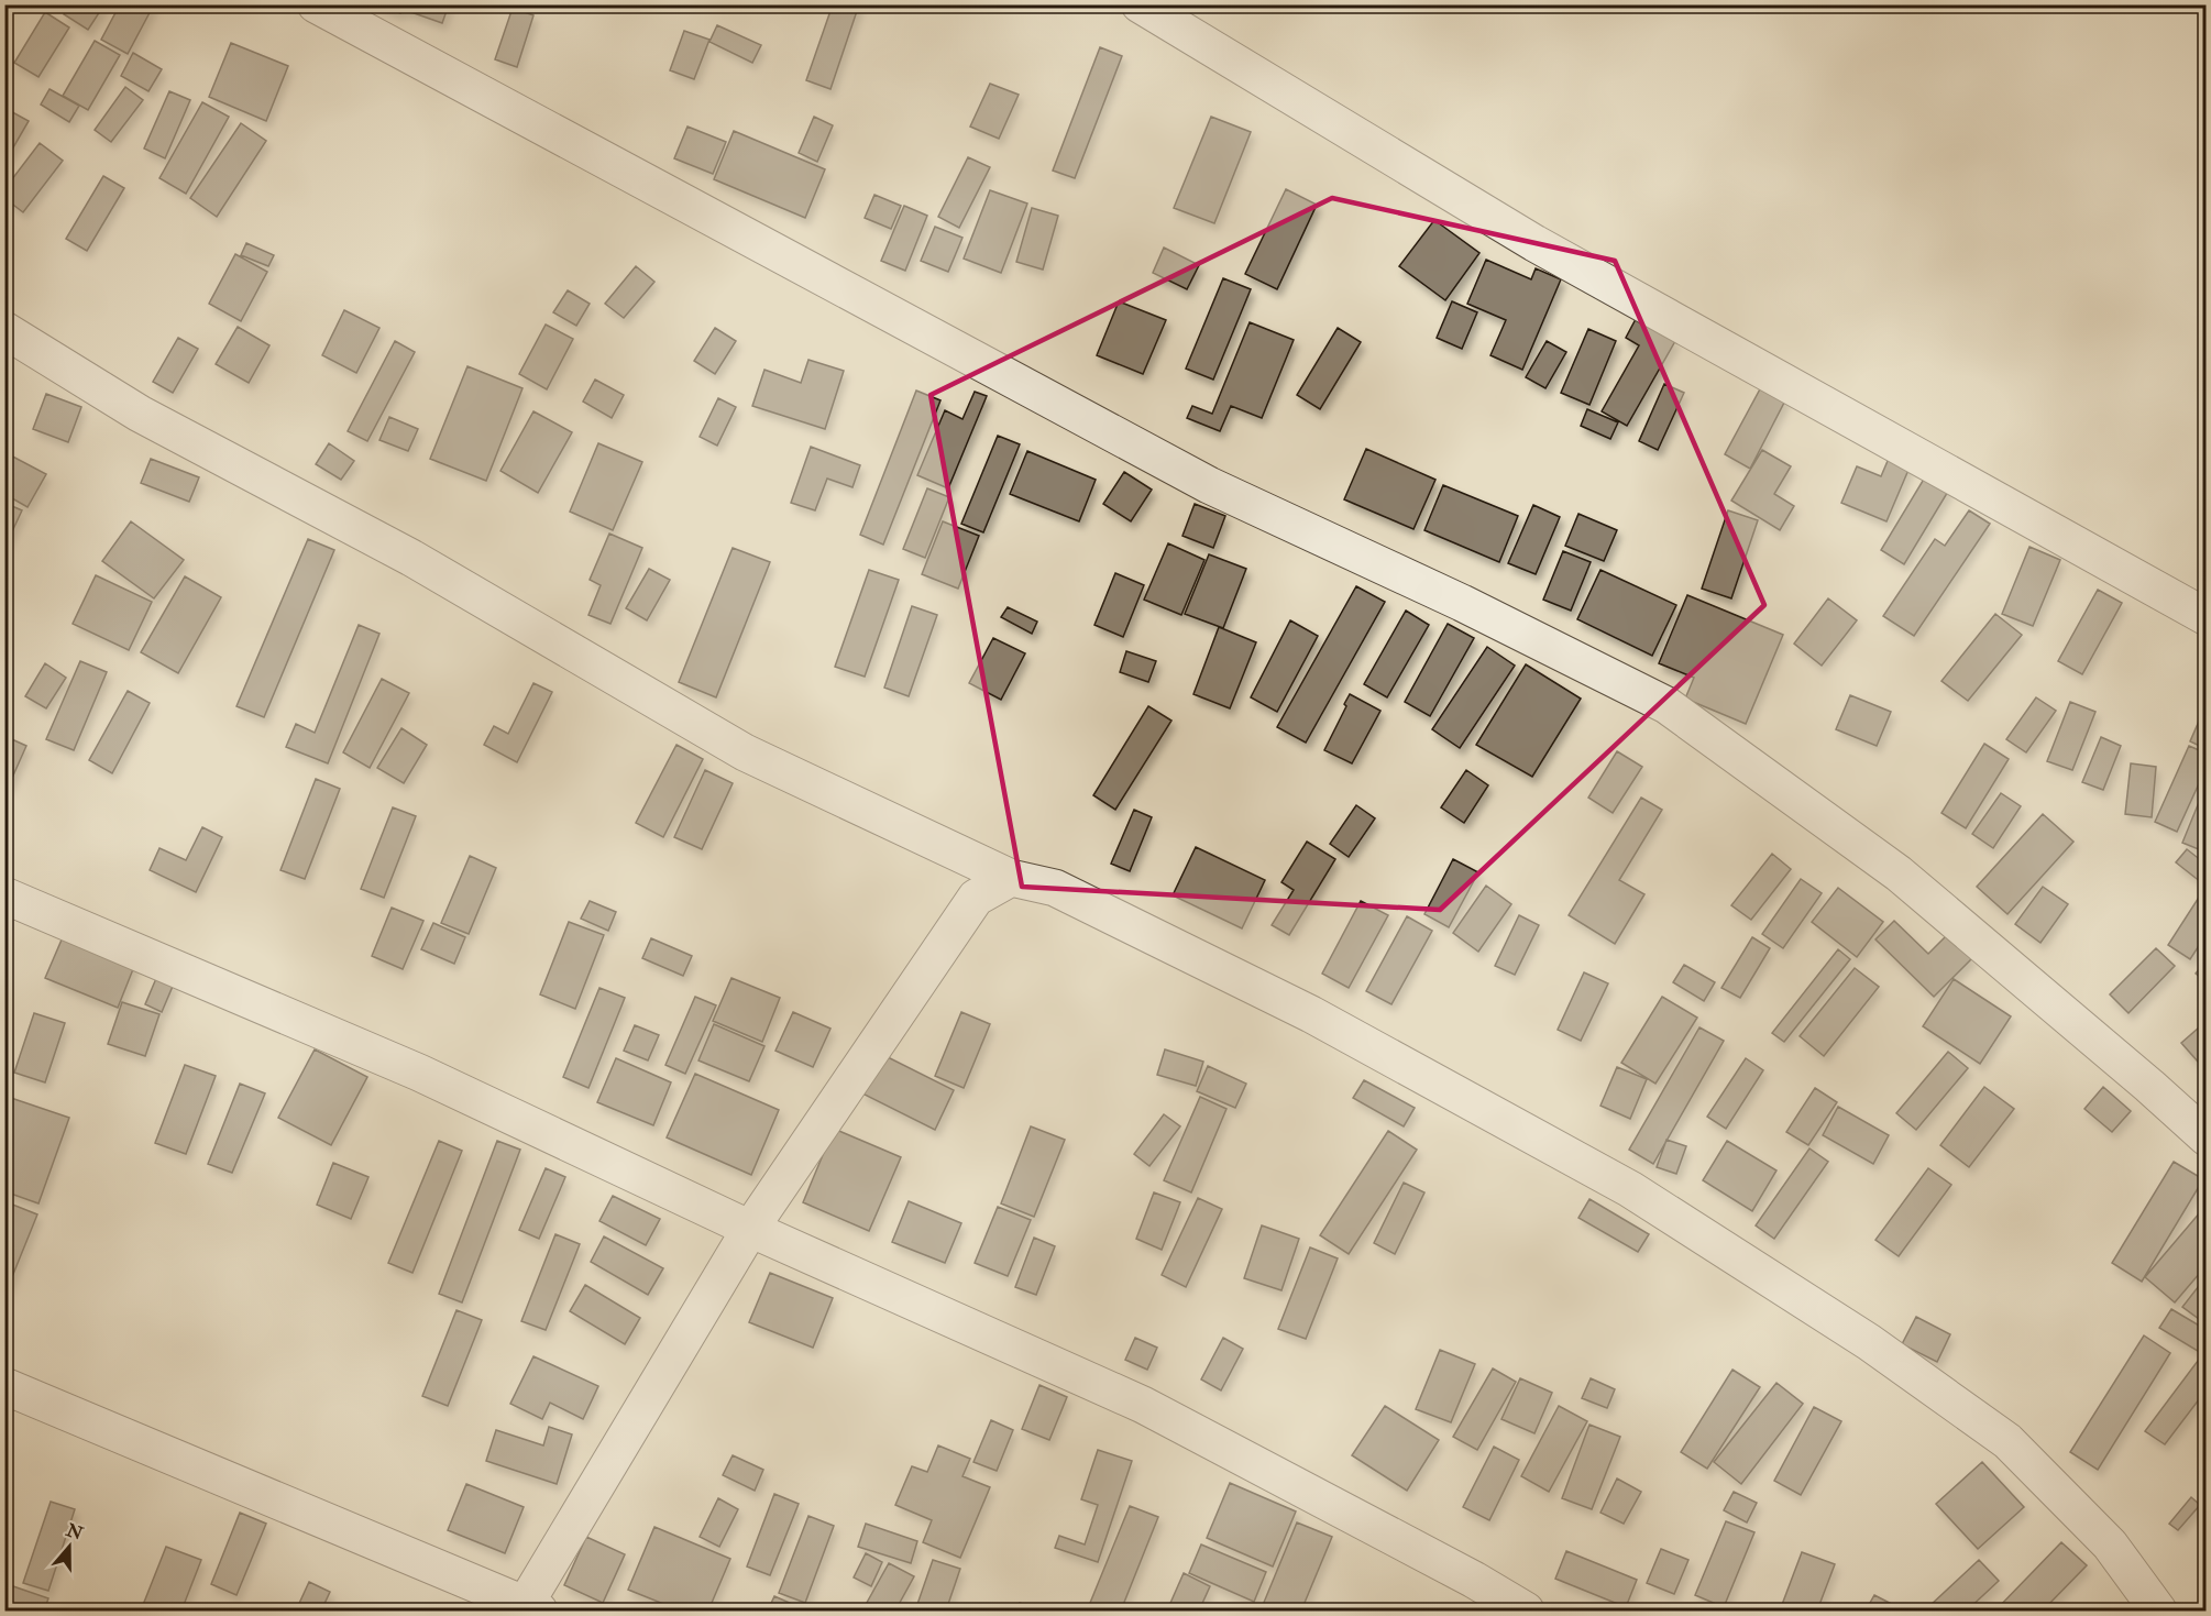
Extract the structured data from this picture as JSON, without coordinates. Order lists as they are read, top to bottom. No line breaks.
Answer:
{"north":"top"}
